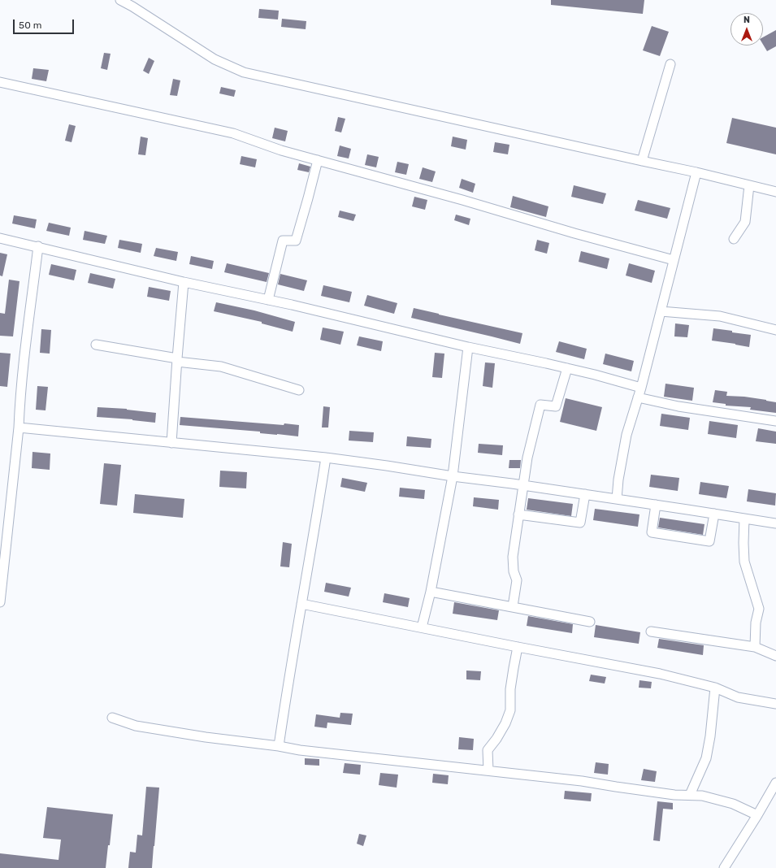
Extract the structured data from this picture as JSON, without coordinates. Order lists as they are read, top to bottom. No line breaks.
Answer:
{"scale_bar":"50 m","north":"top"}
